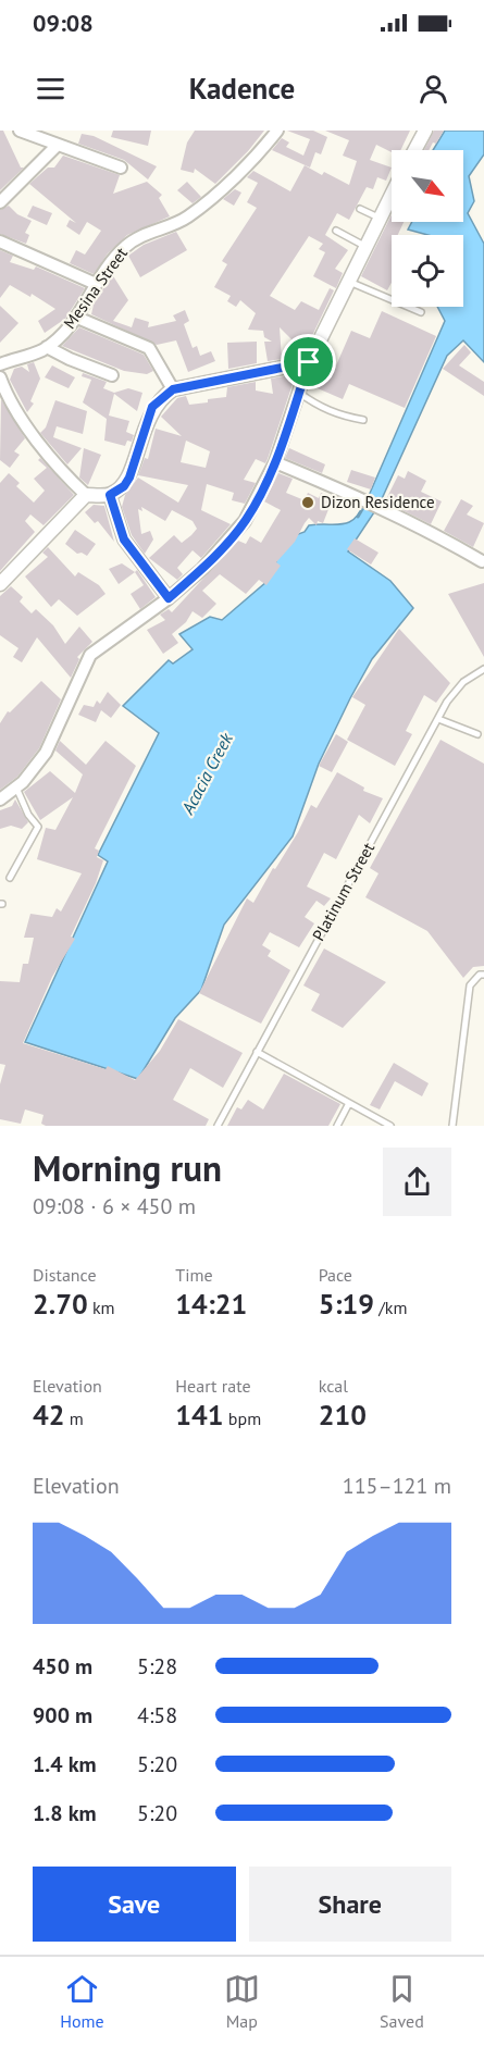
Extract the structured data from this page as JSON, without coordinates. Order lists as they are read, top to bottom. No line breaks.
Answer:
{"streets":{"street":["Mesina Street"],"lane":["Platinum Street"]},"water":["Acacia Creek"],"places":["Dizon Residence"],"north":"bottom right","page":{"status":"09:08","header":"Kadence","heading":["Morning run","09:08 · 6 × 450 m"],"stats":[["Distance","2.70 km"],["Time","14:21"],["Pace","5:19 /km"],["Elevation","42 m"],["Heart rate","141 bpm"],["kcal","210"]],"chart":["Elevation","115–121 m"],"list":[{"name":"450 m","note":"5:28"},{"name":"900 m","note":"4:58"},{"name":"1.4 km","note":"5:20"},{"name":"1.8 km","note":"5:20"}],"buttons":["Save","Share"],"tabs":["Home","Map","Saved"]}}
